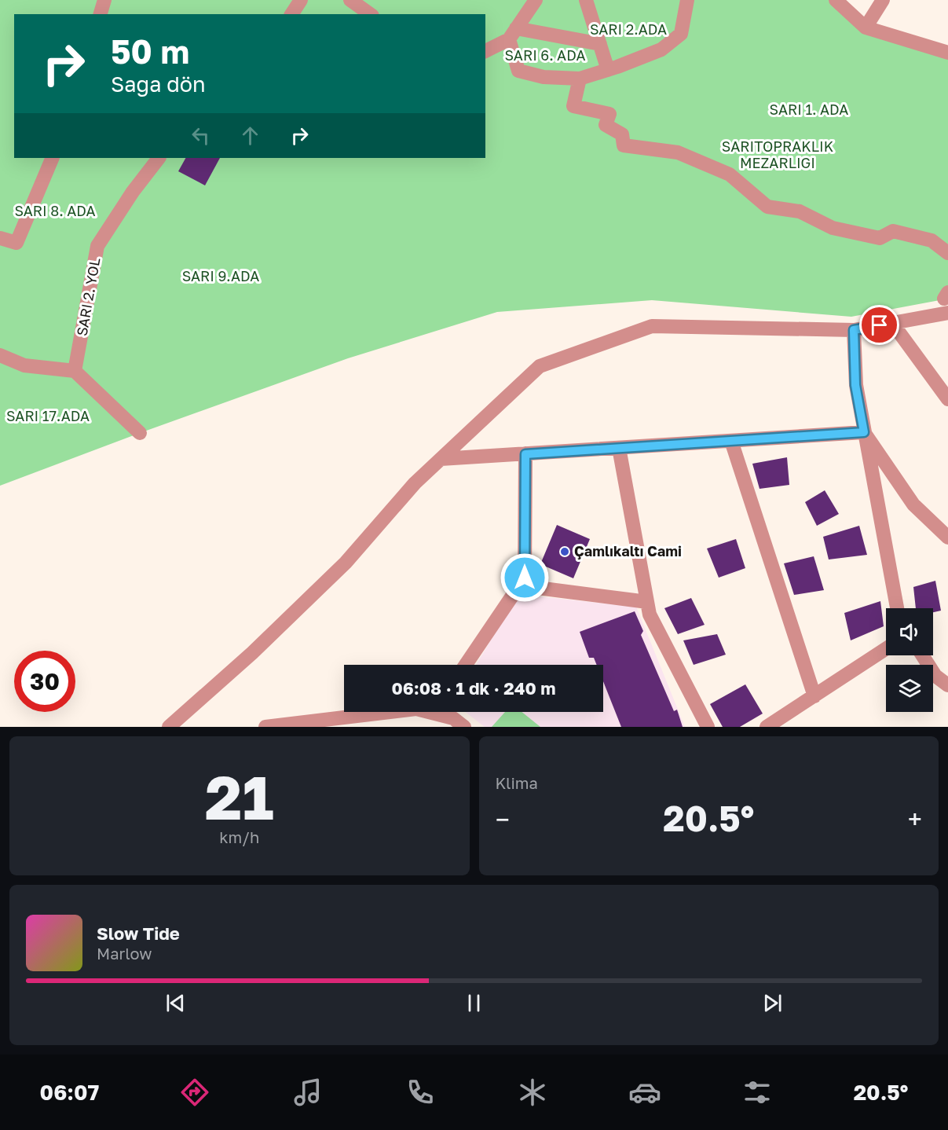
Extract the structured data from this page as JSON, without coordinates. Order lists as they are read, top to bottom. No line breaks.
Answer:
{"streets":{"street":["SARI 2. YOL"]},"parks":["SARI 2.ADA","SARI 6. ADA","SARI 1. ADA","SARITOPRAKLIK MEZARLIĞI","SARI 8. ADA","SARI 9.ADA","SARI 17.ADA"],"places":["Çamlıkaltı Cami"],"page":{"turn":["50 m","Sağa dön"],"limit":"30","trip":"06:08 · 1 dk · 240 m","tile":[["21","km/h"],"Klima"],"heat":["−","20.5°","+"],"song":["Slow Tide","Marlow"],"tabs":["06:07","20.5°"]}}
